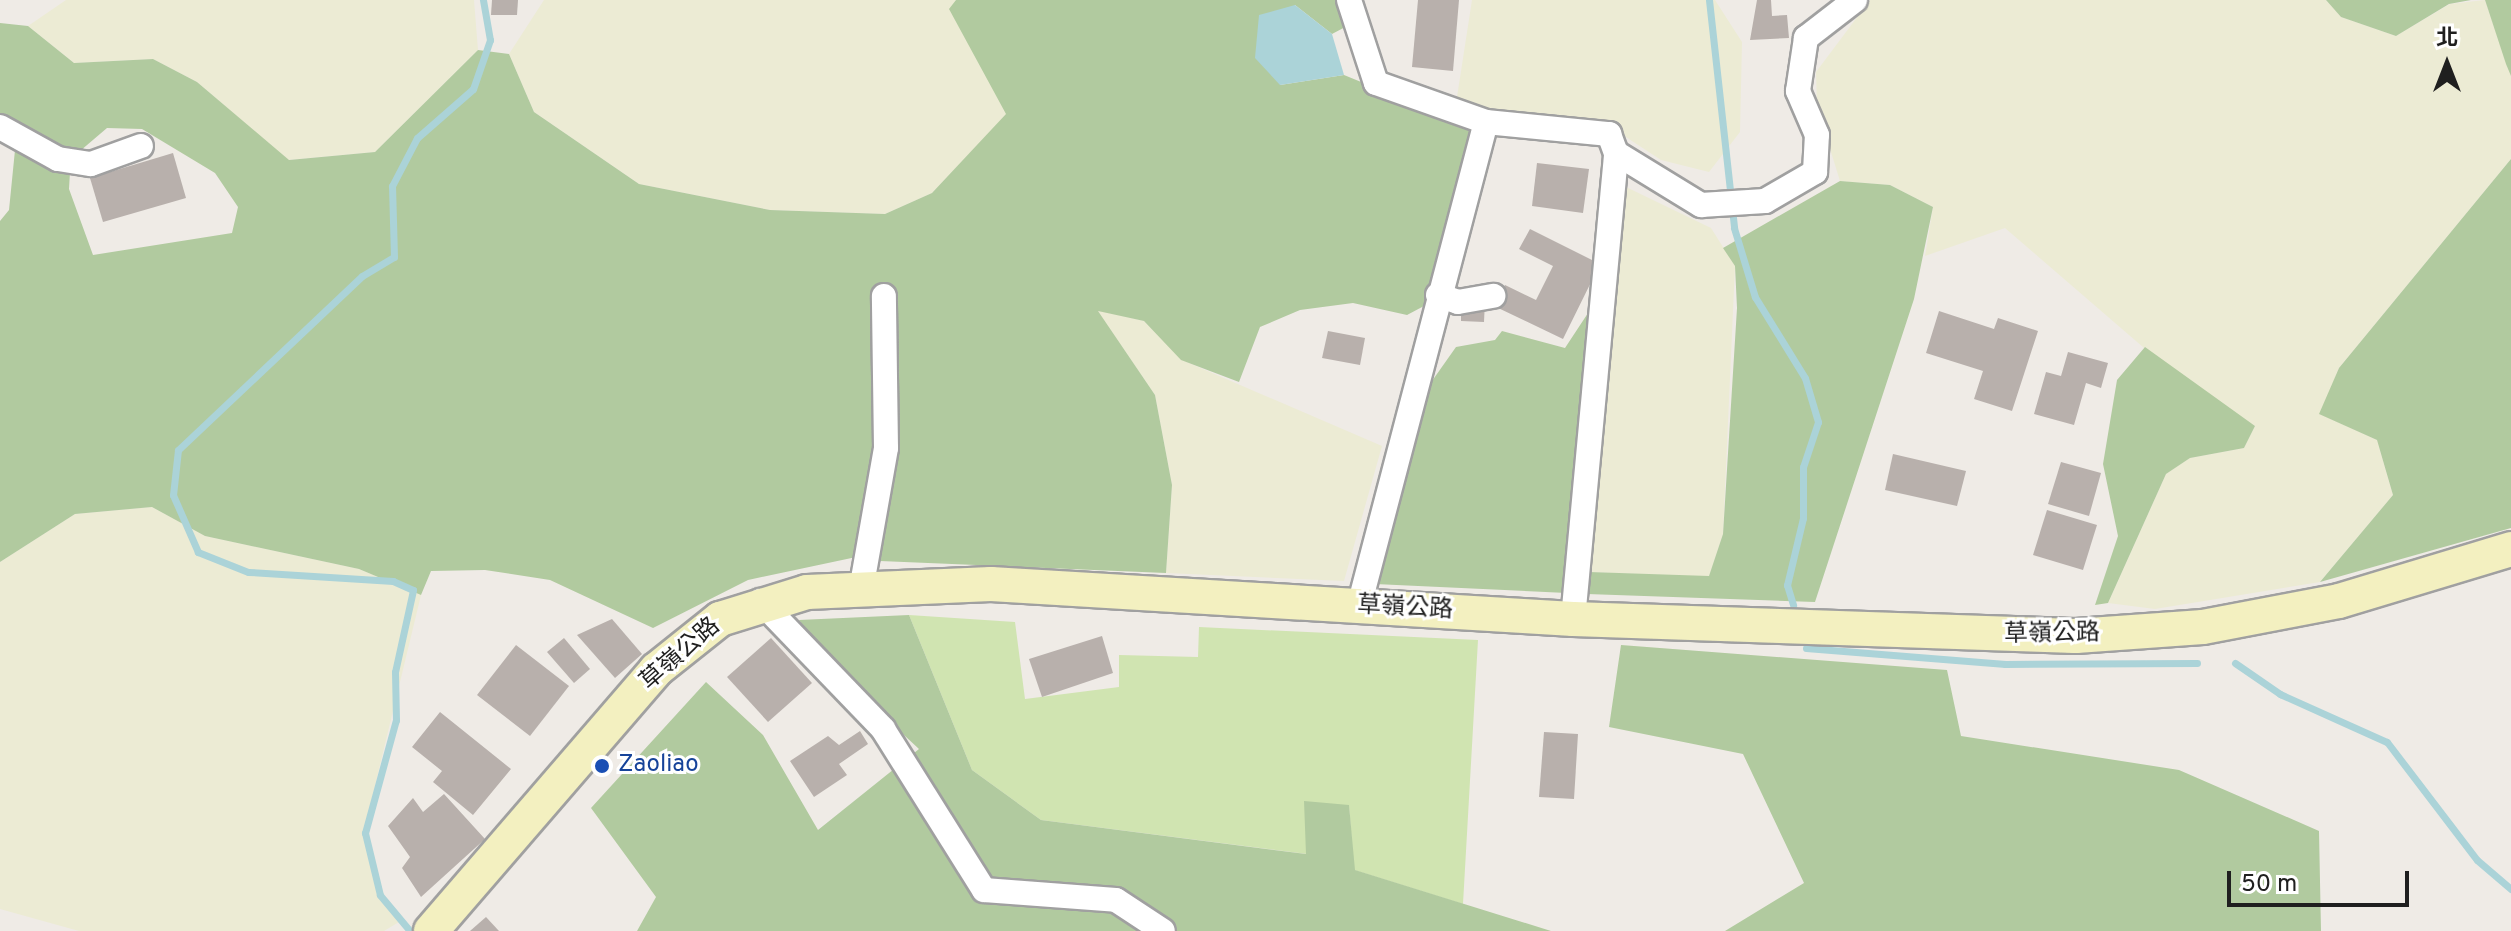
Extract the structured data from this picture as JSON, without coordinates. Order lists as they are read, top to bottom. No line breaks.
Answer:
{"streets":{"main road":["草嶺公路"]},"places":["Zaoliao"],"scale_bar":"50 m","north":"top"}
